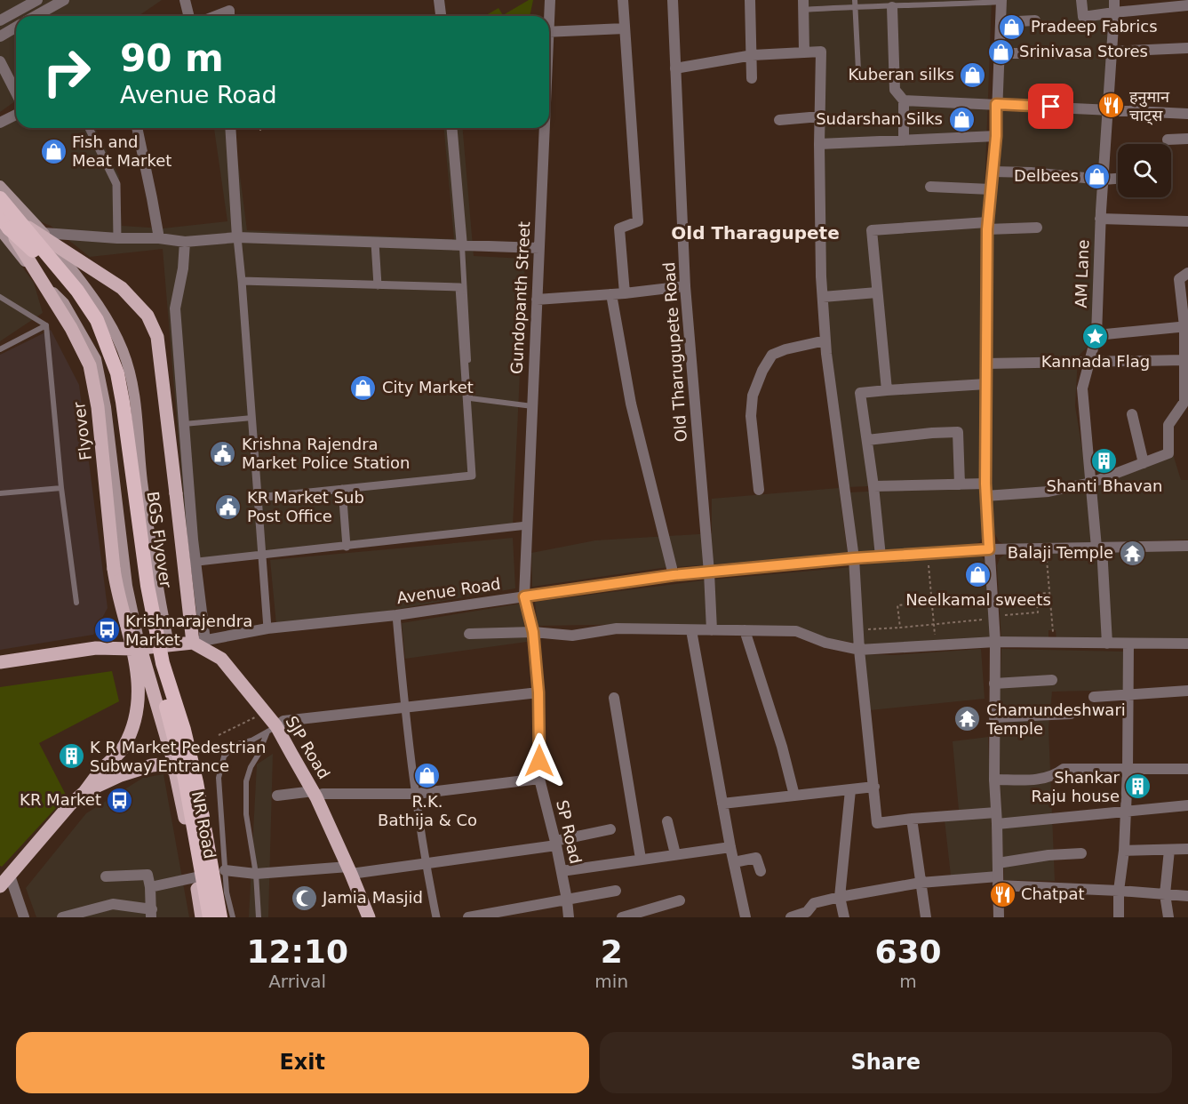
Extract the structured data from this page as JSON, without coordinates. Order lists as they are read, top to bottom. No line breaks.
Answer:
{"streets":{"highway":["BGS Flyover"],"main road":["Flyover","SJP Road","NR Road"],"street":["AM Lane","Gundopanth Street","Old Tharugupete Road","Avenue Road","SP Road"]},"crossings":[["AM Lane","Avenue Road"],["Gundopanth Street","Avenue Road"],["Gundopanth Street","SP Road"],["Old Tharugupete Road","Avenue Road"],["Flyover","BGS Flyover"],["Flyover","NR Road"],["Avenue Road","SJP Road"],["Avenue Road","SP Road"]],"districts":["Old Tharagupete"],"places":{"shop":["Pradeep Fabrics","Srinivasa Stores","Kuberan silks","Sudarshan Silks","Fish and Meat Market","Delbees","City Market","Neelkamal sweets","R.K. Bathija & Co"],"restaurant":["हनुमान चाट्स","Chatpat"],"place":["Kannada Flag"],"public building":["Krishna Rajendra Market Police Station","KR Market Sub Post Office"],"building":["Shanti Bhavan","K R Market Pedestrian Subway Entrance","Shankar Raju house"],"temple":["Balaji Temple","Chamundeshwari Temple"],"bus stop":["Krishnarajendra Market","KR Market"],"mosque":["Jamia Masjid"]},"page":{"turn":["90 m","Avenue Road"],"eta":["12:10","Arrival","2","min","630","m"],"buttons":["Exit","Share"]}}
